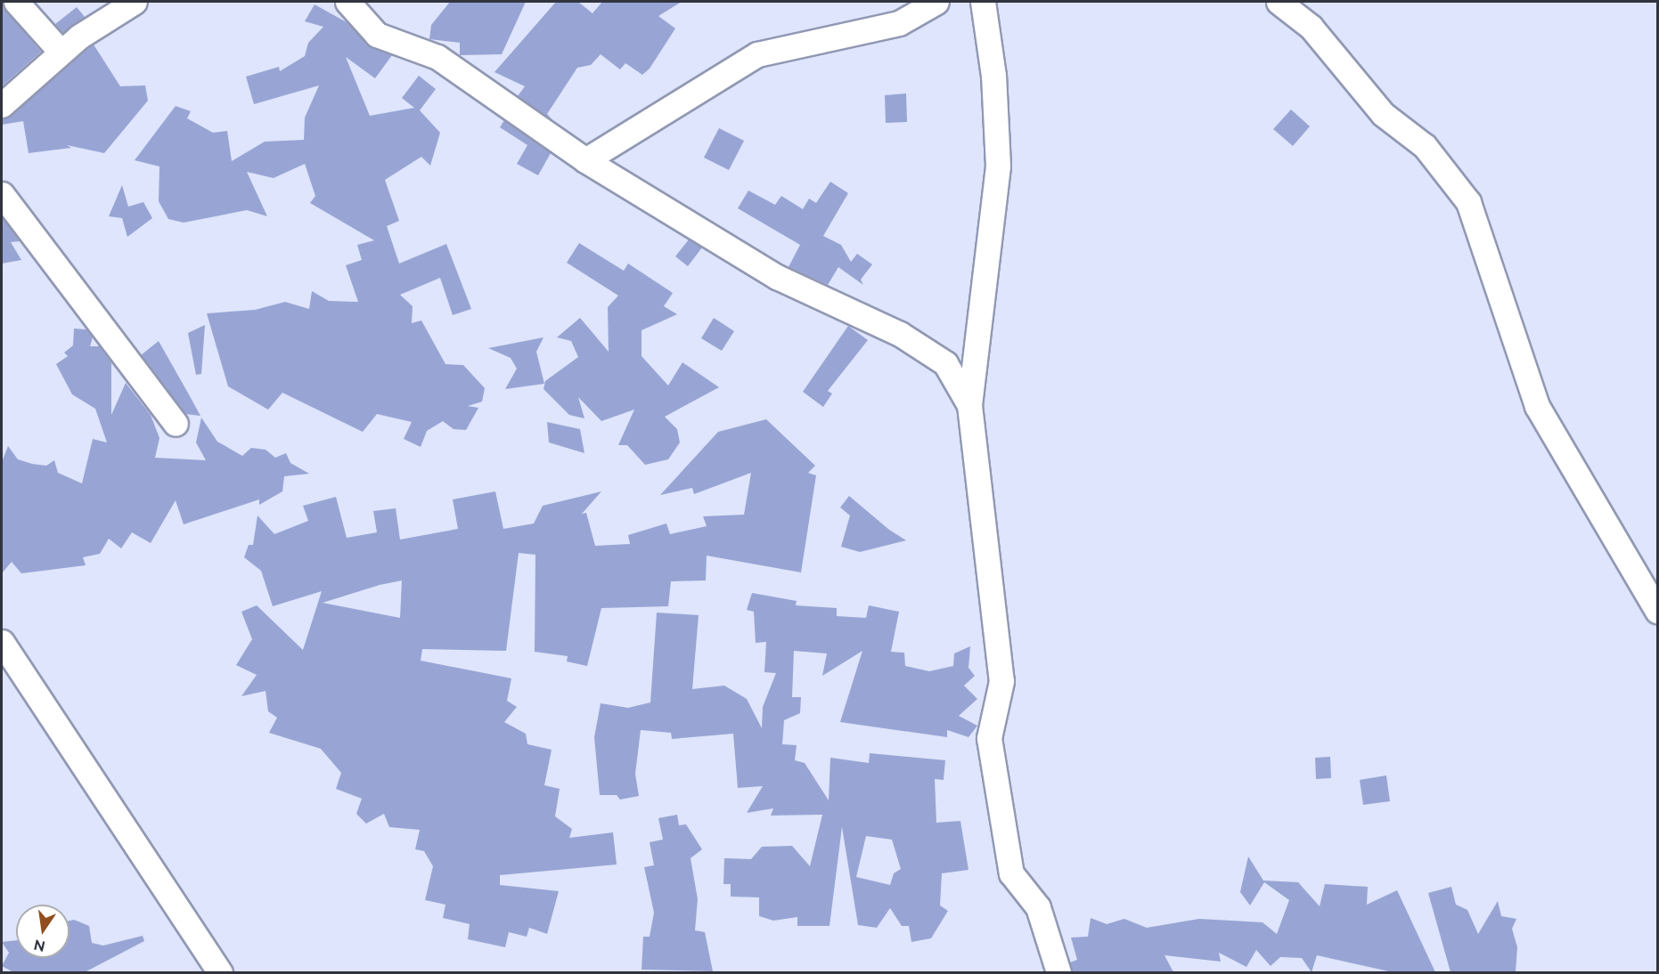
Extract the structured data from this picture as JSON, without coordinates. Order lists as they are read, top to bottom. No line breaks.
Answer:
{"north":"bottom"}
